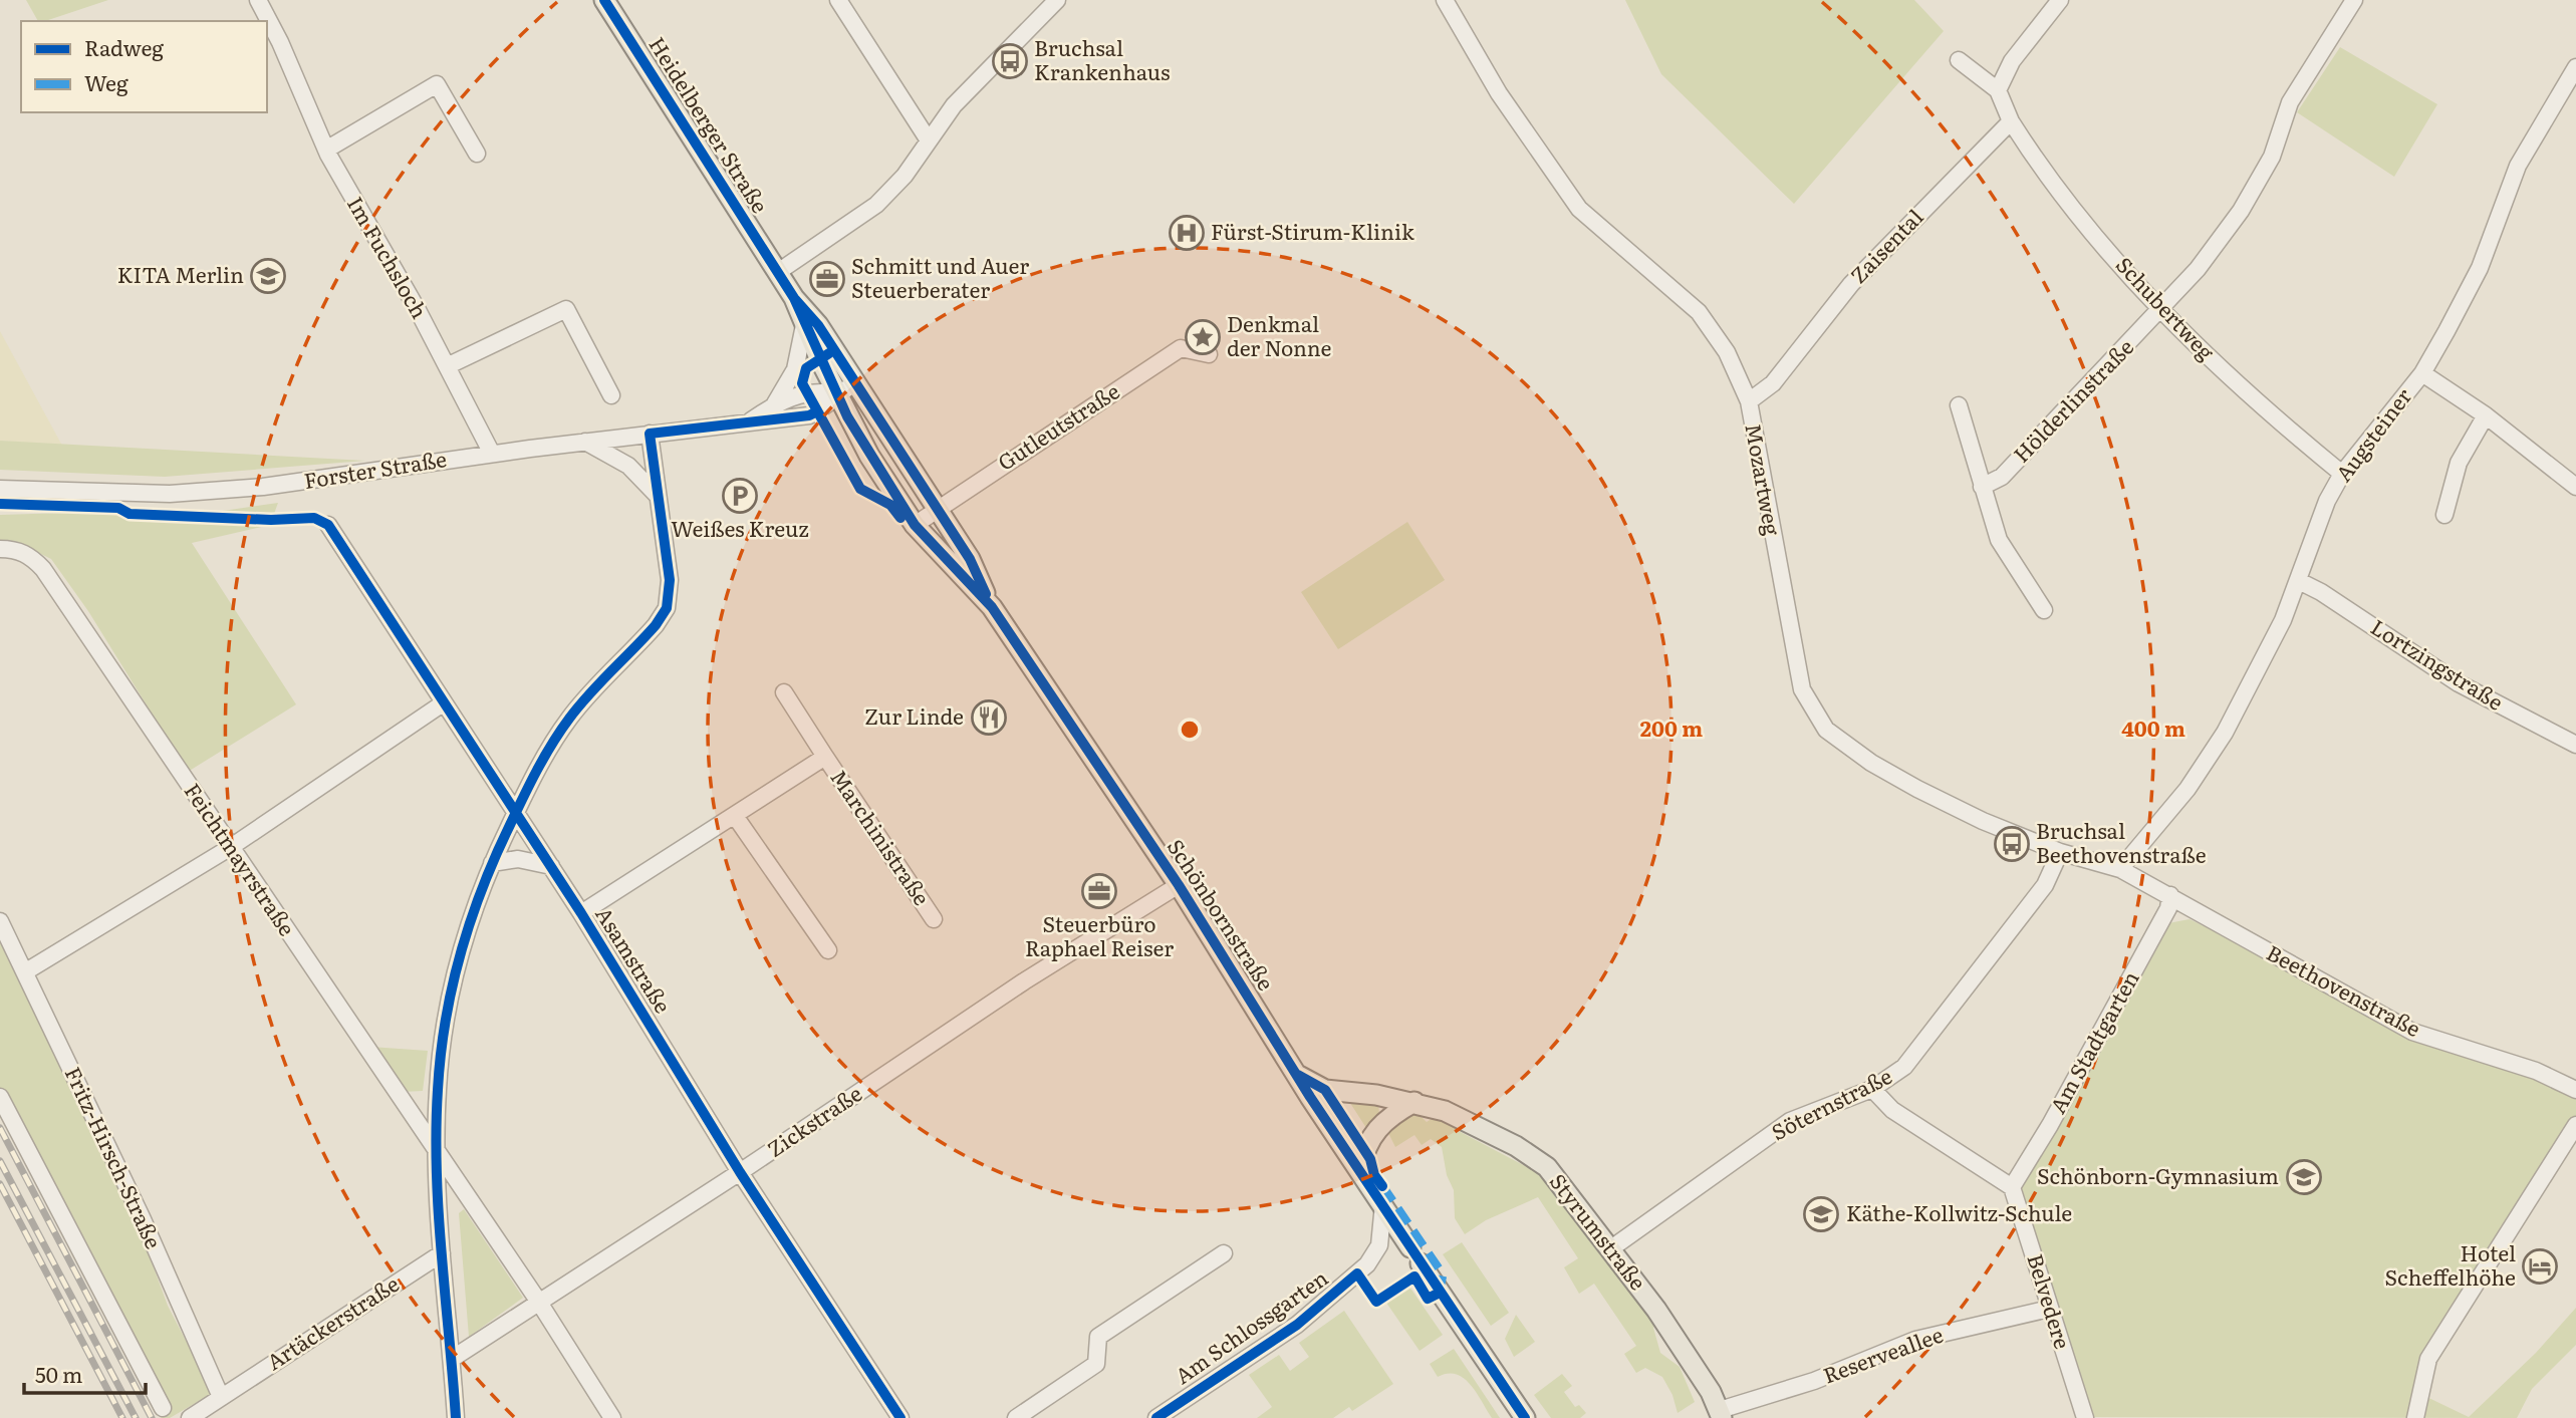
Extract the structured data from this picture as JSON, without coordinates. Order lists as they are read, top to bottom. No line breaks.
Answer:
{"streets":{"main road":["Heidelberger Straße","Schönbornstraße","Styrumstraße"],"street":["Zaisental","Im Fuchsloch","Schubertweg","Hölderlinstraße","Gutleutstraße","Augsteiner","Forster Straße","Mozartweg","Lortzingstraße","Marchinistraße","Feichtmayrstraße","Asamstraße","Beethovenstraße","Am Stadtgarten","Söternstraße","Zickstraße","Fritz-Hirsch-Straße","Belvedere","Artäckerstraße","Am Schlossgarten","Reserveallee"]},"crossings":[["Heidelberger Straße","Schönbornstraße"],["Zaisental","Schubertweg"],["Zaisental","Mozartweg"],["Im Fuchsloch","Forster Straße"],["Schubertweg","Hölderlinstraße"],["Schubertweg","Augsteiner"],["Gutleutstraße","Schönbornstraße"],["Augsteiner","Mozartweg"],["Augsteiner","Lortzingstraße"],["Augsteiner","Beethovenstraße"],["Forster Straße","Schönbornstraße"],["Mozartweg","Beethovenstraße"],["Mozartweg","Söternstraße"],["Marchinistraße","Asamstraße"],["Feichtmayrstraße","Zickstraße"],["Schönbornstraße","Zickstraße"],["Schönbornstraße","Styrumstraße"],["Schönbornstraße","Am Schlossgarten"],["Asamstraße","Zickstraße"],["Beethovenstraße","Am Stadtgarten"],["Am Stadtgarten","Belvedere"],["Söternstraße","Styrumstraße"],["Fritz-Hirsch-Straße","Artäckerstraße"],["Styrumstraße","Reserveallee"],["Belvedere","Reserveallee"]],"places":{"bus stop":["Bruchsal Krankenhaus","Bruchsal Beethovenstraße"],"hospital":["Fürst-Stirum-Klinik"],"school or university":["KITA Merlin","Schönborn-Gymnasium","Käthe-Kollwitz-Schule"],"office":["Schmitt und Auer Steuerberater","Steuerbüro Raphael Reiser"],"place":["Denkmal der Nonne"],"parking":["Weißes Kreuz"],"restaurant":["Zur Linde"],"hotel":["Hotel Scheffelhöhe"]},"legend":["Radweg","Weg"],"scale_bar":"50 m","rings":["200 m","400 m"]}
